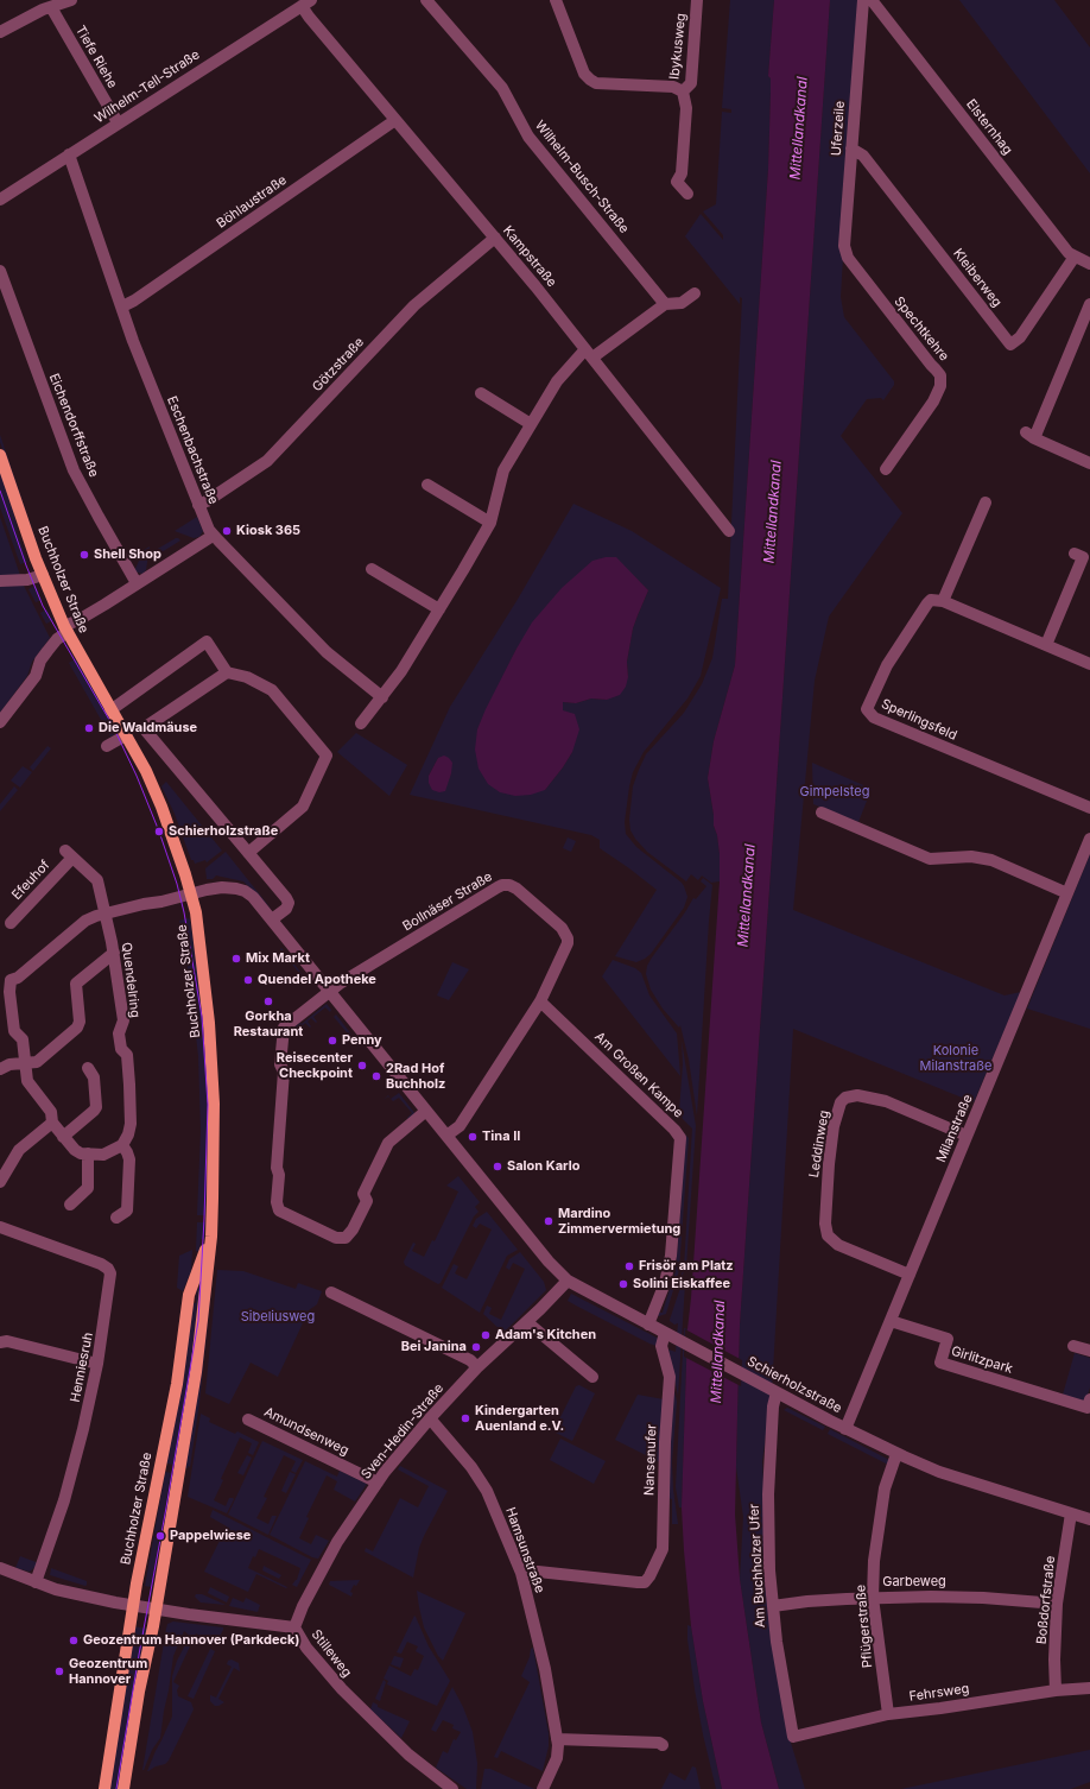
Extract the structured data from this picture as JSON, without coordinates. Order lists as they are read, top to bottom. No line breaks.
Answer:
{"streets":{"main road":["Buchholzer Straße"],"street":["Ibykusweg","Tiefe Riehe","Wilhelm-Tell-Straße","Elsternhag","Uferzeile","Wilhelm-Busch-Straße","Böhlaustraße","Kampstraße","Kleiberweg","Spechtkehre","Götzstraße","Eichendorffstraße","Eschenbachstraße","Sperlingsfeld","Efeuhof","Bollnäser Straße","Quendelring","Am Großen Kampe","Milanstraße","Leddinweg","Girlitzpark","Henniesruh","Schierholzstraße","Amundsenweg","Sven-Hedin-Straße","Nansenufer","Hamsunstraße","Am Buchholzer Ufer","Garbeweg","Boßdorfstraße","Pflügerstraße","Stilleweg","Fehrsweg"]},"crossings":[["Tiefe Riehe","Wilhelm-Tell-Straße"],["Wilhelm-Tell-Straße","Kampstraße"],["Wilhelm-Tell-Straße","Eschenbachstraße"],["Elsternhag","Kleiberweg"],["Uferzeile","Kleiberweg"],["Uferzeile","Spechtkehre"],["Böhlaustraße","Kampstraße"],["Böhlaustraße","Eschenbachstraße"],["Kampstraße","Götzstraße"],["Götzstraße","Eschenbachstraße"],["Buchholzer Straße","Schierholzstraße"],["Buchholzer Straße","Stilleweg"],["Efeuhof","Quendelring"],["Bollnäser Straße","Am Großen Kampe"],["Bollnäser Straße","Schierholzstraße"],["Am Großen Kampe","Schierholzstraße"],["Milanstraße","Leddinweg"],["Milanstraße","Girlitzpark"],["Milanstraße","Schierholzstraße"],["Schierholzstraße","Sven-Hedin-Straße"],["Schierholzstraße","Nansenufer"],["Schierholzstraße","Am Buchholzer Ufer"],["Schierholzstraße","Boßdorfstraße"],["Schierholzstraße","Pflügerstraße"],["Amundsenweg","Sven-Hedin-Straße"],["Sven-Hedin-Straße","Hamsunstraße"],["Sven-Hedin-Straße","Stilleweg"],["Nansenufer","Hamsunstraße"],["Am Buchholzer Ufer","Garbeweg"],["Am Buchholzer Ufer","Fehrsweg"],["Garbeweg","Boßdorfstraße"],["Garbeweg","Pflügerstraße"],["Boßdorfstraße","Fehrsweg"],["Pflügerstraße","Fehrsweg"]],"water":["Mittellandkanal"],"parks":["Gimpelsteg","Kolonie Milanstraße","Sibeliusweg"],"places":["Kiosk 365","Shell Shop","Die Waldmäuse","Schierholzstraße","Mix Markt","Quendel Apotheke","Gorkha Restaurant","Penny","Reisecenter Checkpoint","2Rad Hof Buchholz","Tina II","Salon Karlo","Mardino Zimmervermietung","Frisör am Platz","Solini Eiskaffee","Adam's Kitchen","Bei Janina","Kindergarten Auenland e.V.","Pappelwiese","Geozentrum Hannover (Parkdeck)","Geozentrum Hannover"]}
